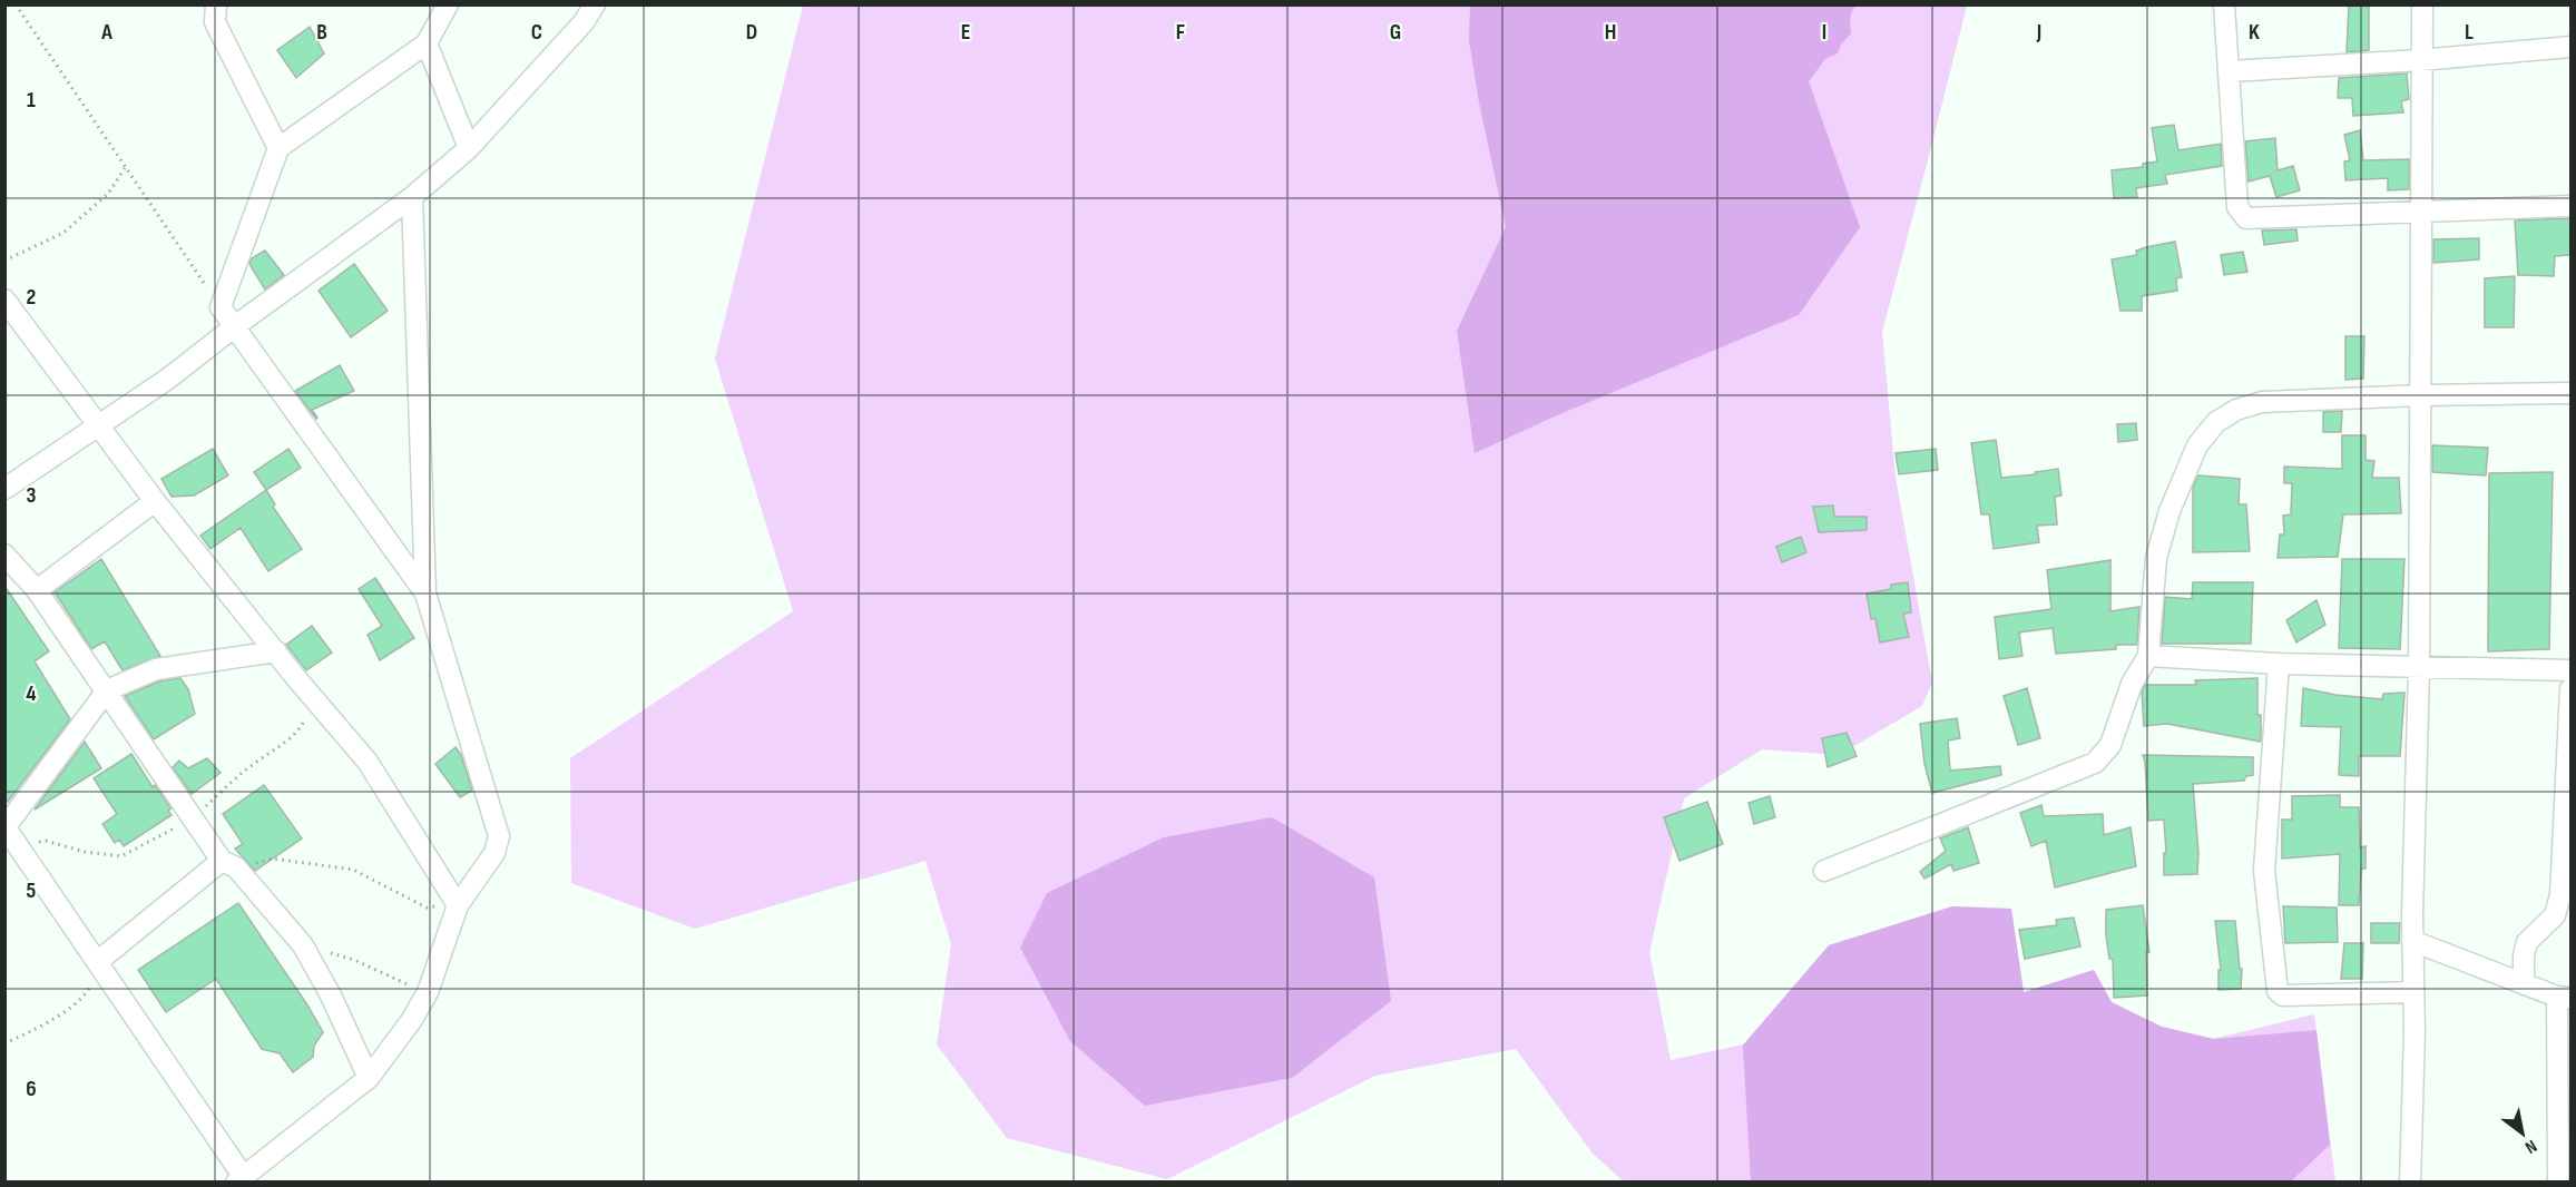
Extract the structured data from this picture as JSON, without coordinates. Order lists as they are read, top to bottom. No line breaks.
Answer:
{"north":"bottom right","grid":{"columns":["A","B","C","D","E","F","G","H","I","J","K","L"],"rows":["1","2","3","4","5","6"]}}
